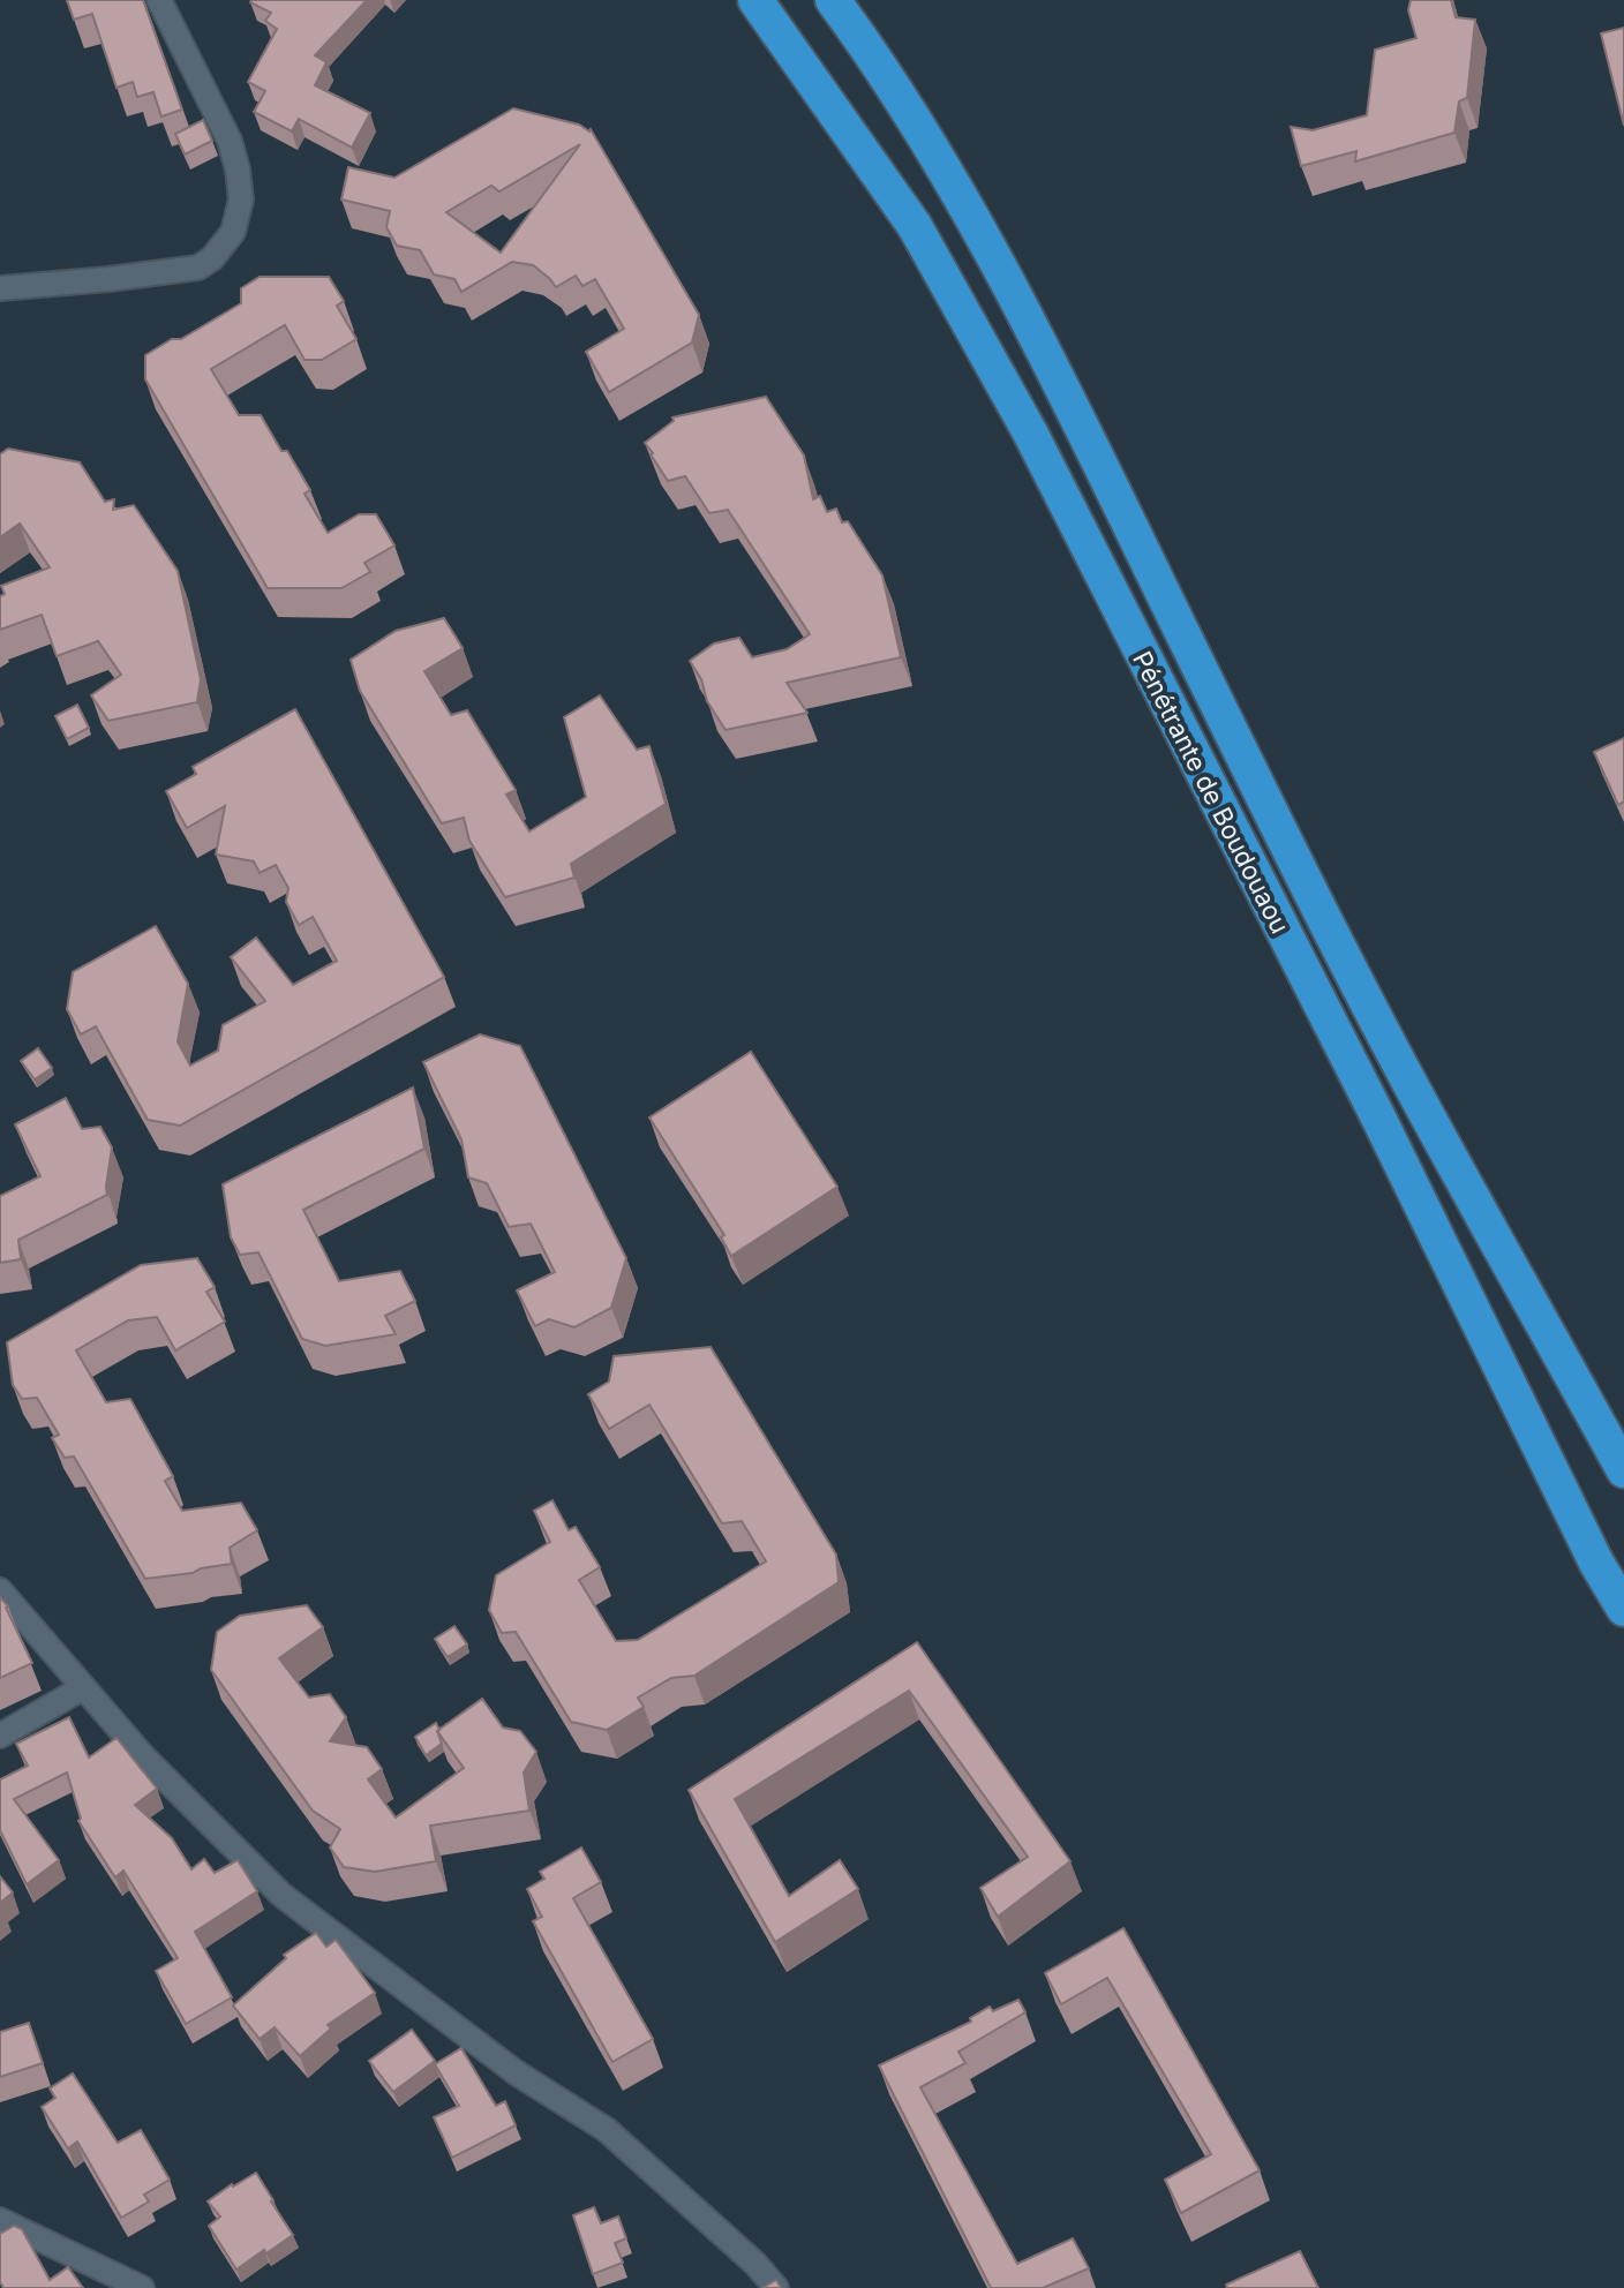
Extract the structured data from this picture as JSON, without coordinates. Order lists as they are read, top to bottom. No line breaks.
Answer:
{"streets":{"highway":["Pénétrante de Boudouaou"]}}
